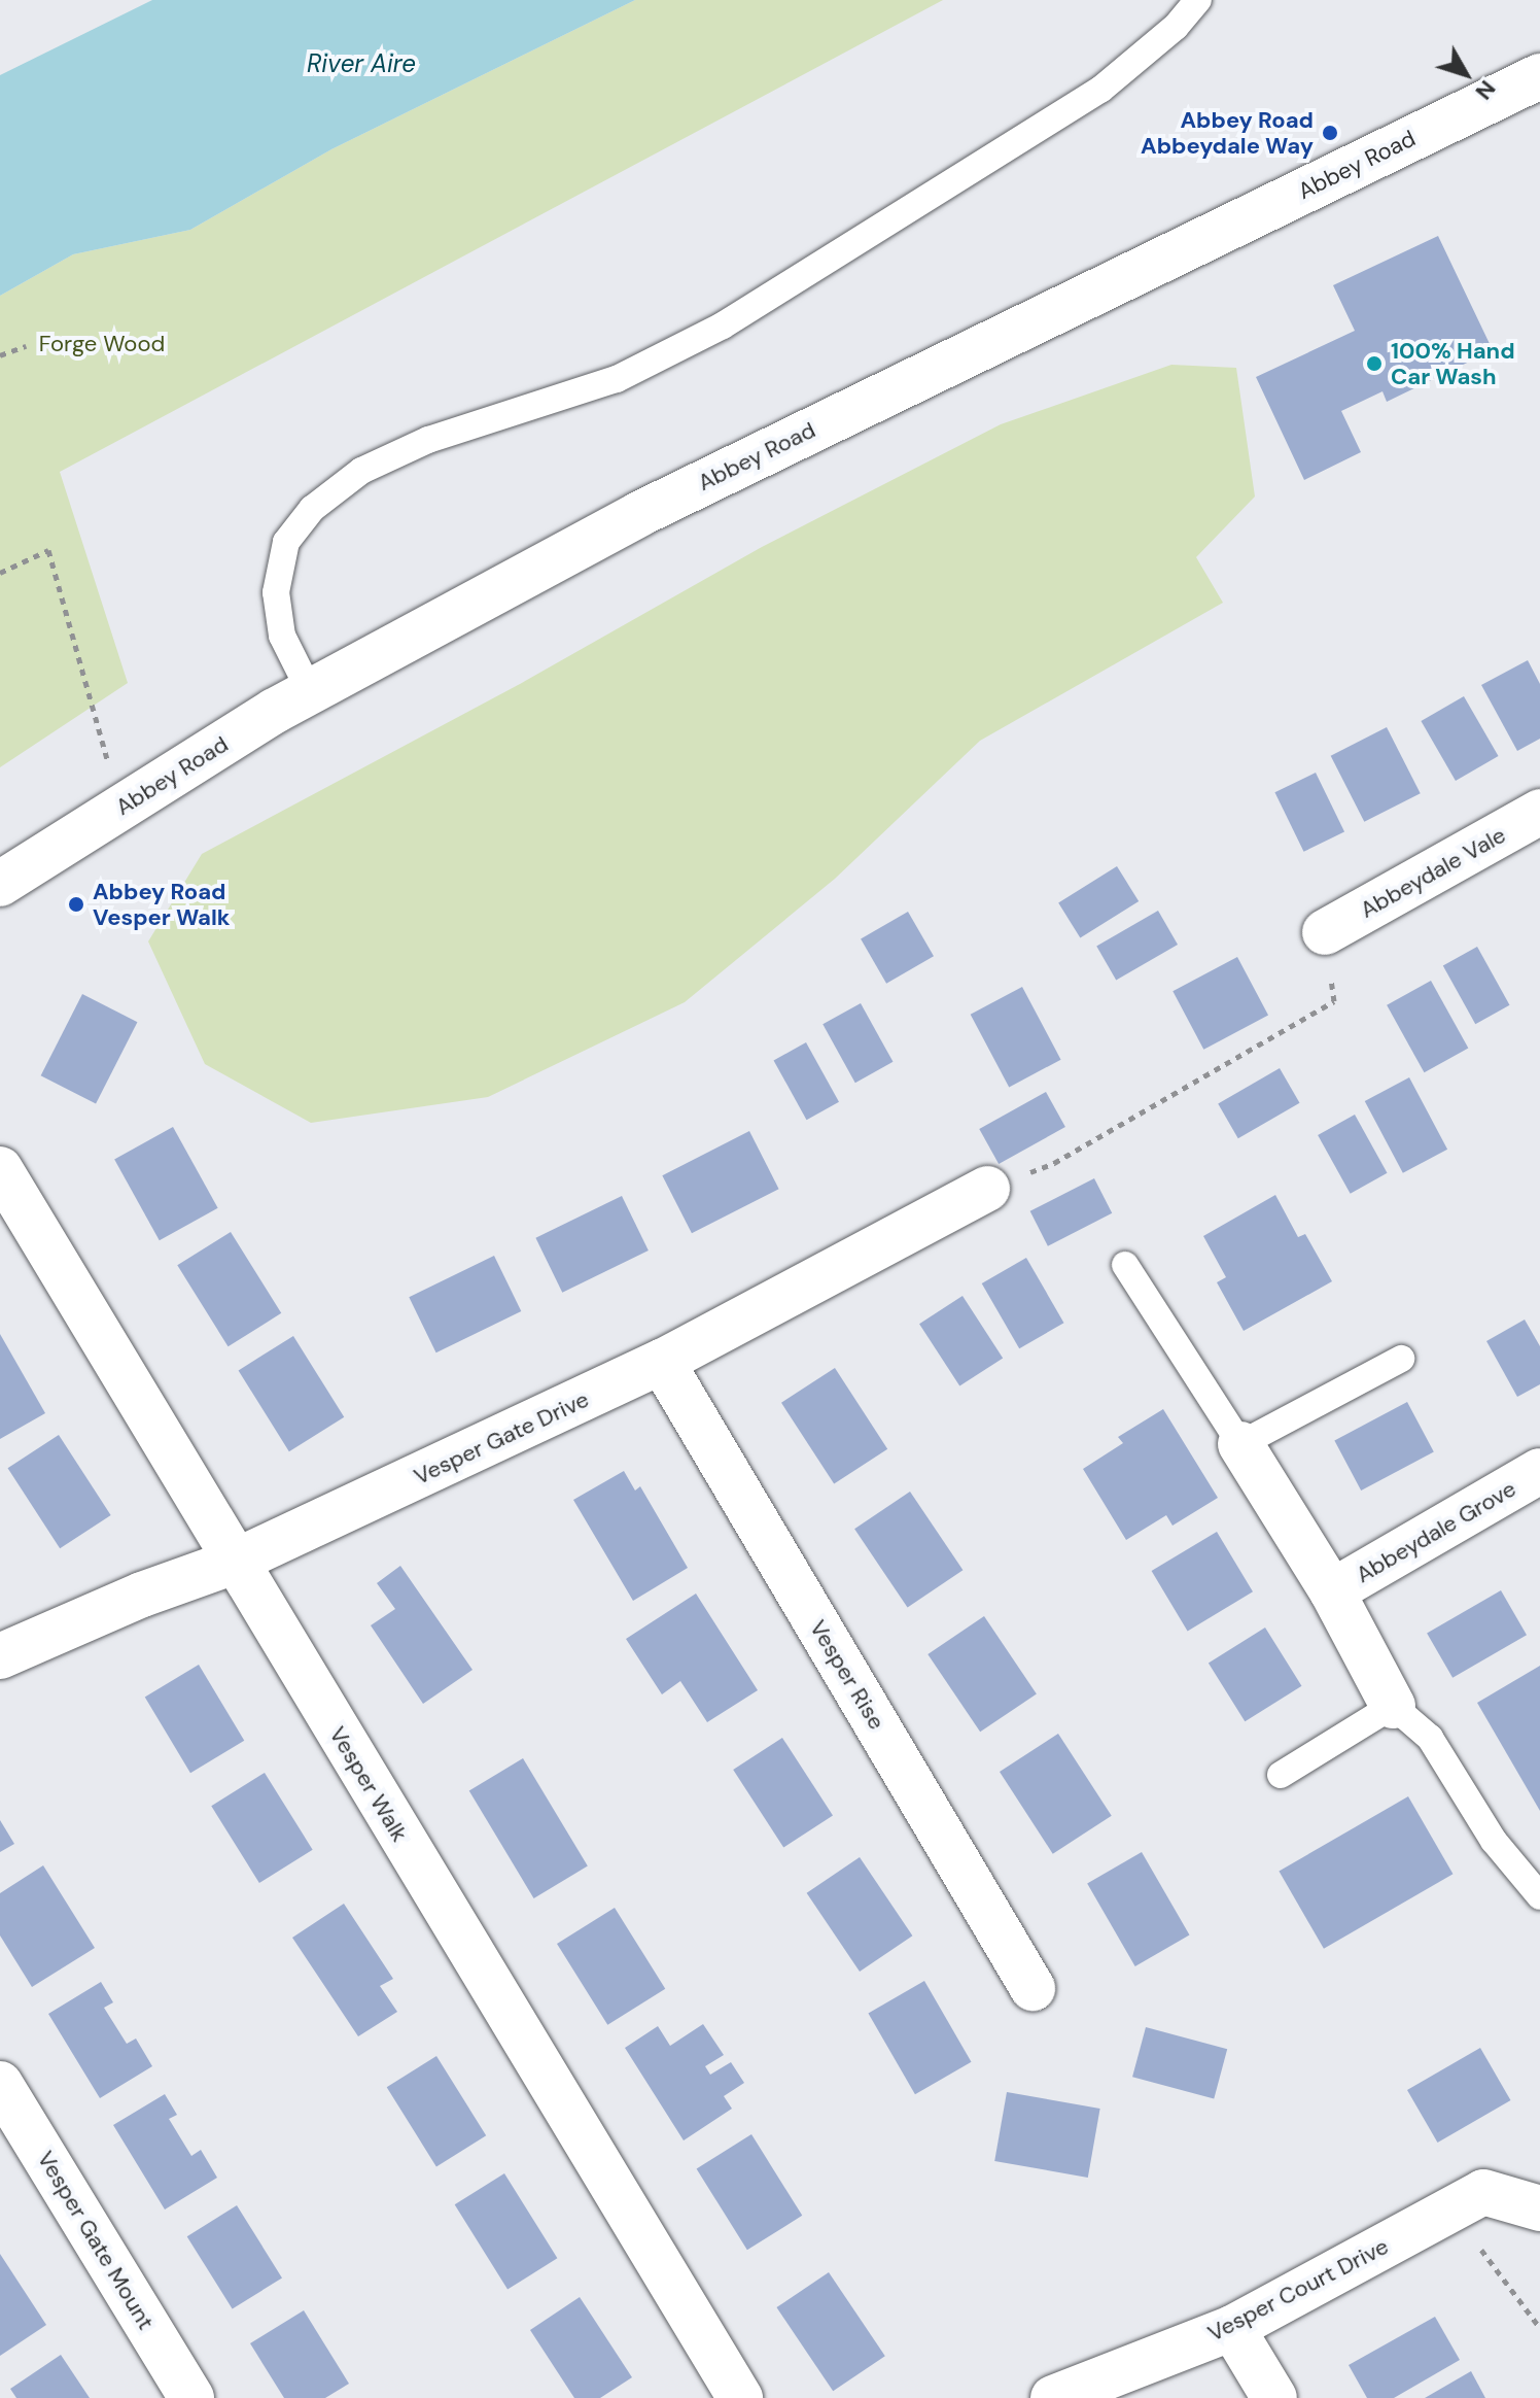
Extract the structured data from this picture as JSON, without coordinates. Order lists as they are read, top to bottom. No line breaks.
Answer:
{"streets":{"street":["Abbey Road","Abbeydale Vale","Vesper Gate Drive","Abbeydale Grove","Vesper Rise","Vesper Walk","Vesper Gate Mount","Vesper Court Drive"]},"crossings":[["Vesper Gate Drive","Vesper Rise"],["Vesper Gate Drive","Vesper Walk"]],"water":["River Aire"],"parks":["Forge Wood"],"places":["Abbey Road Abbeydale Way","100% Hand Car Wash","Abbey Road Vesper Walk"],"north":"bottom right"}
